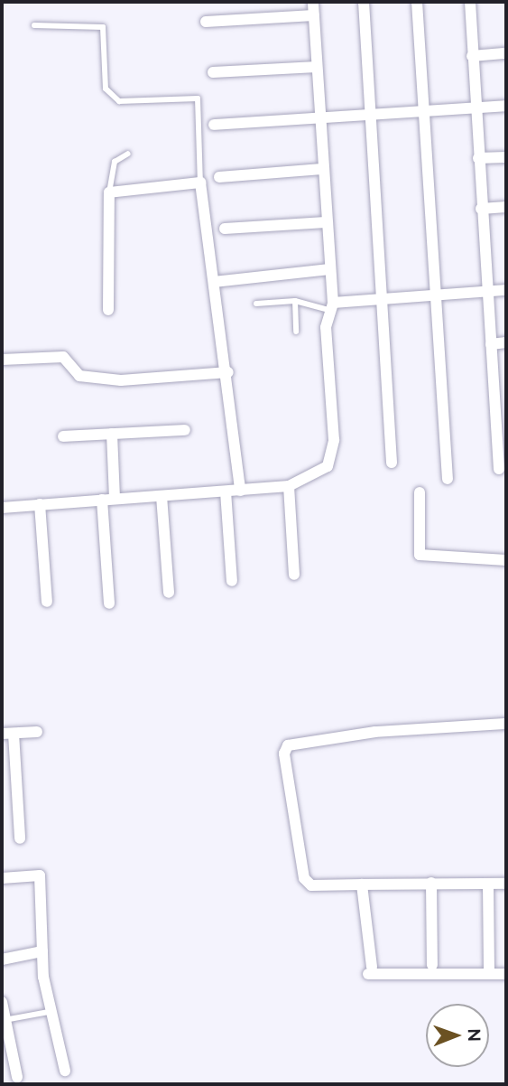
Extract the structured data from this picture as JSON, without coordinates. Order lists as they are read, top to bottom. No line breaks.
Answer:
{"north":"right"}
